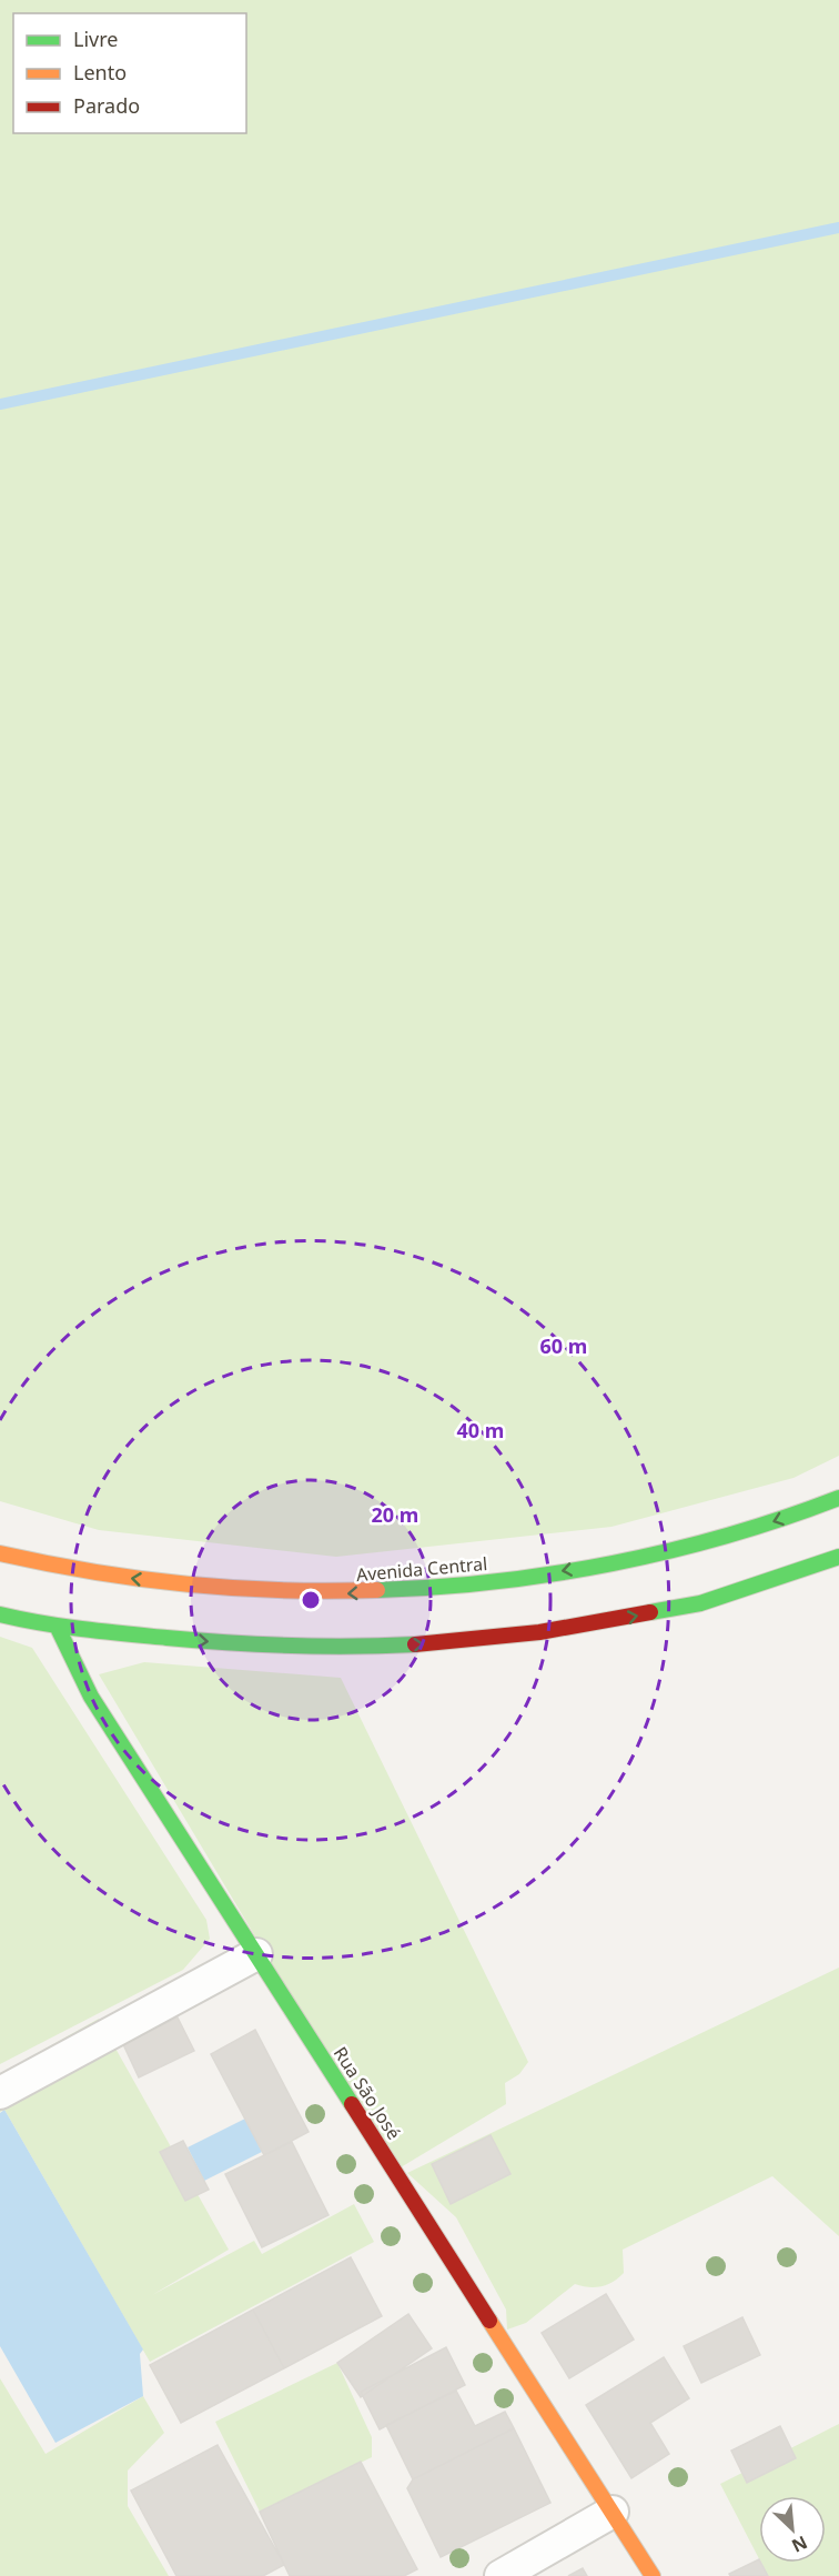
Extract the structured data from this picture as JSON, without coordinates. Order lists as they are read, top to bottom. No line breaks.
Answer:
{"streets":{"main road":["Avenida Central","Rua São José"]},"legend":["Livre","Lento","Parado"],"north":"bottom right","rings":["60 m","40 m","20 m"]}
